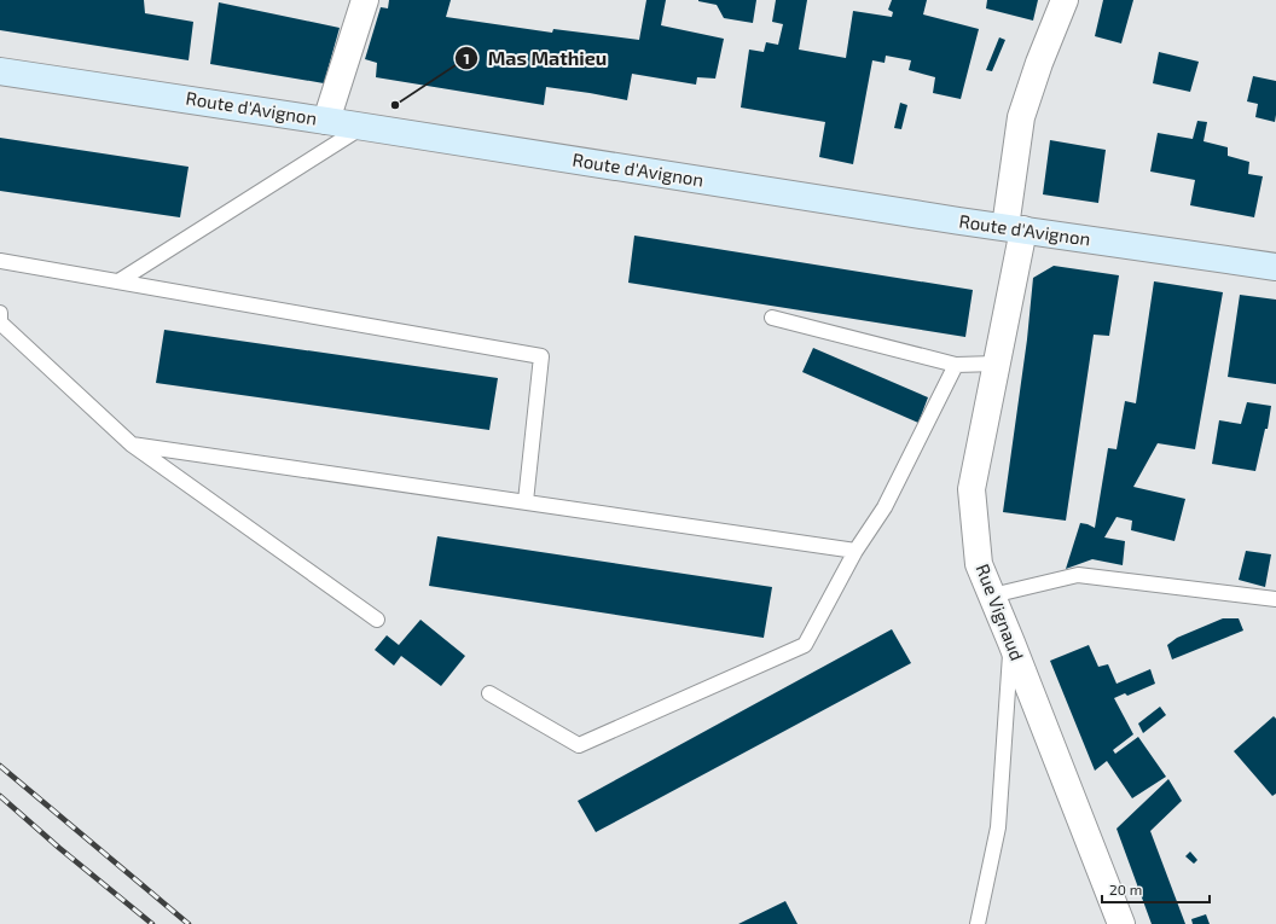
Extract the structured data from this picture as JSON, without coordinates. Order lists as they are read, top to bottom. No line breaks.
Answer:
{"streets":{"main road":["Route d'Avignon"],"street":["Rue Vignaud"]},"crossings":[["Route d'Avignon","Rue Vignaud"]],"places":["Mas Mathieu"],"scale_bar":"20 m"}
